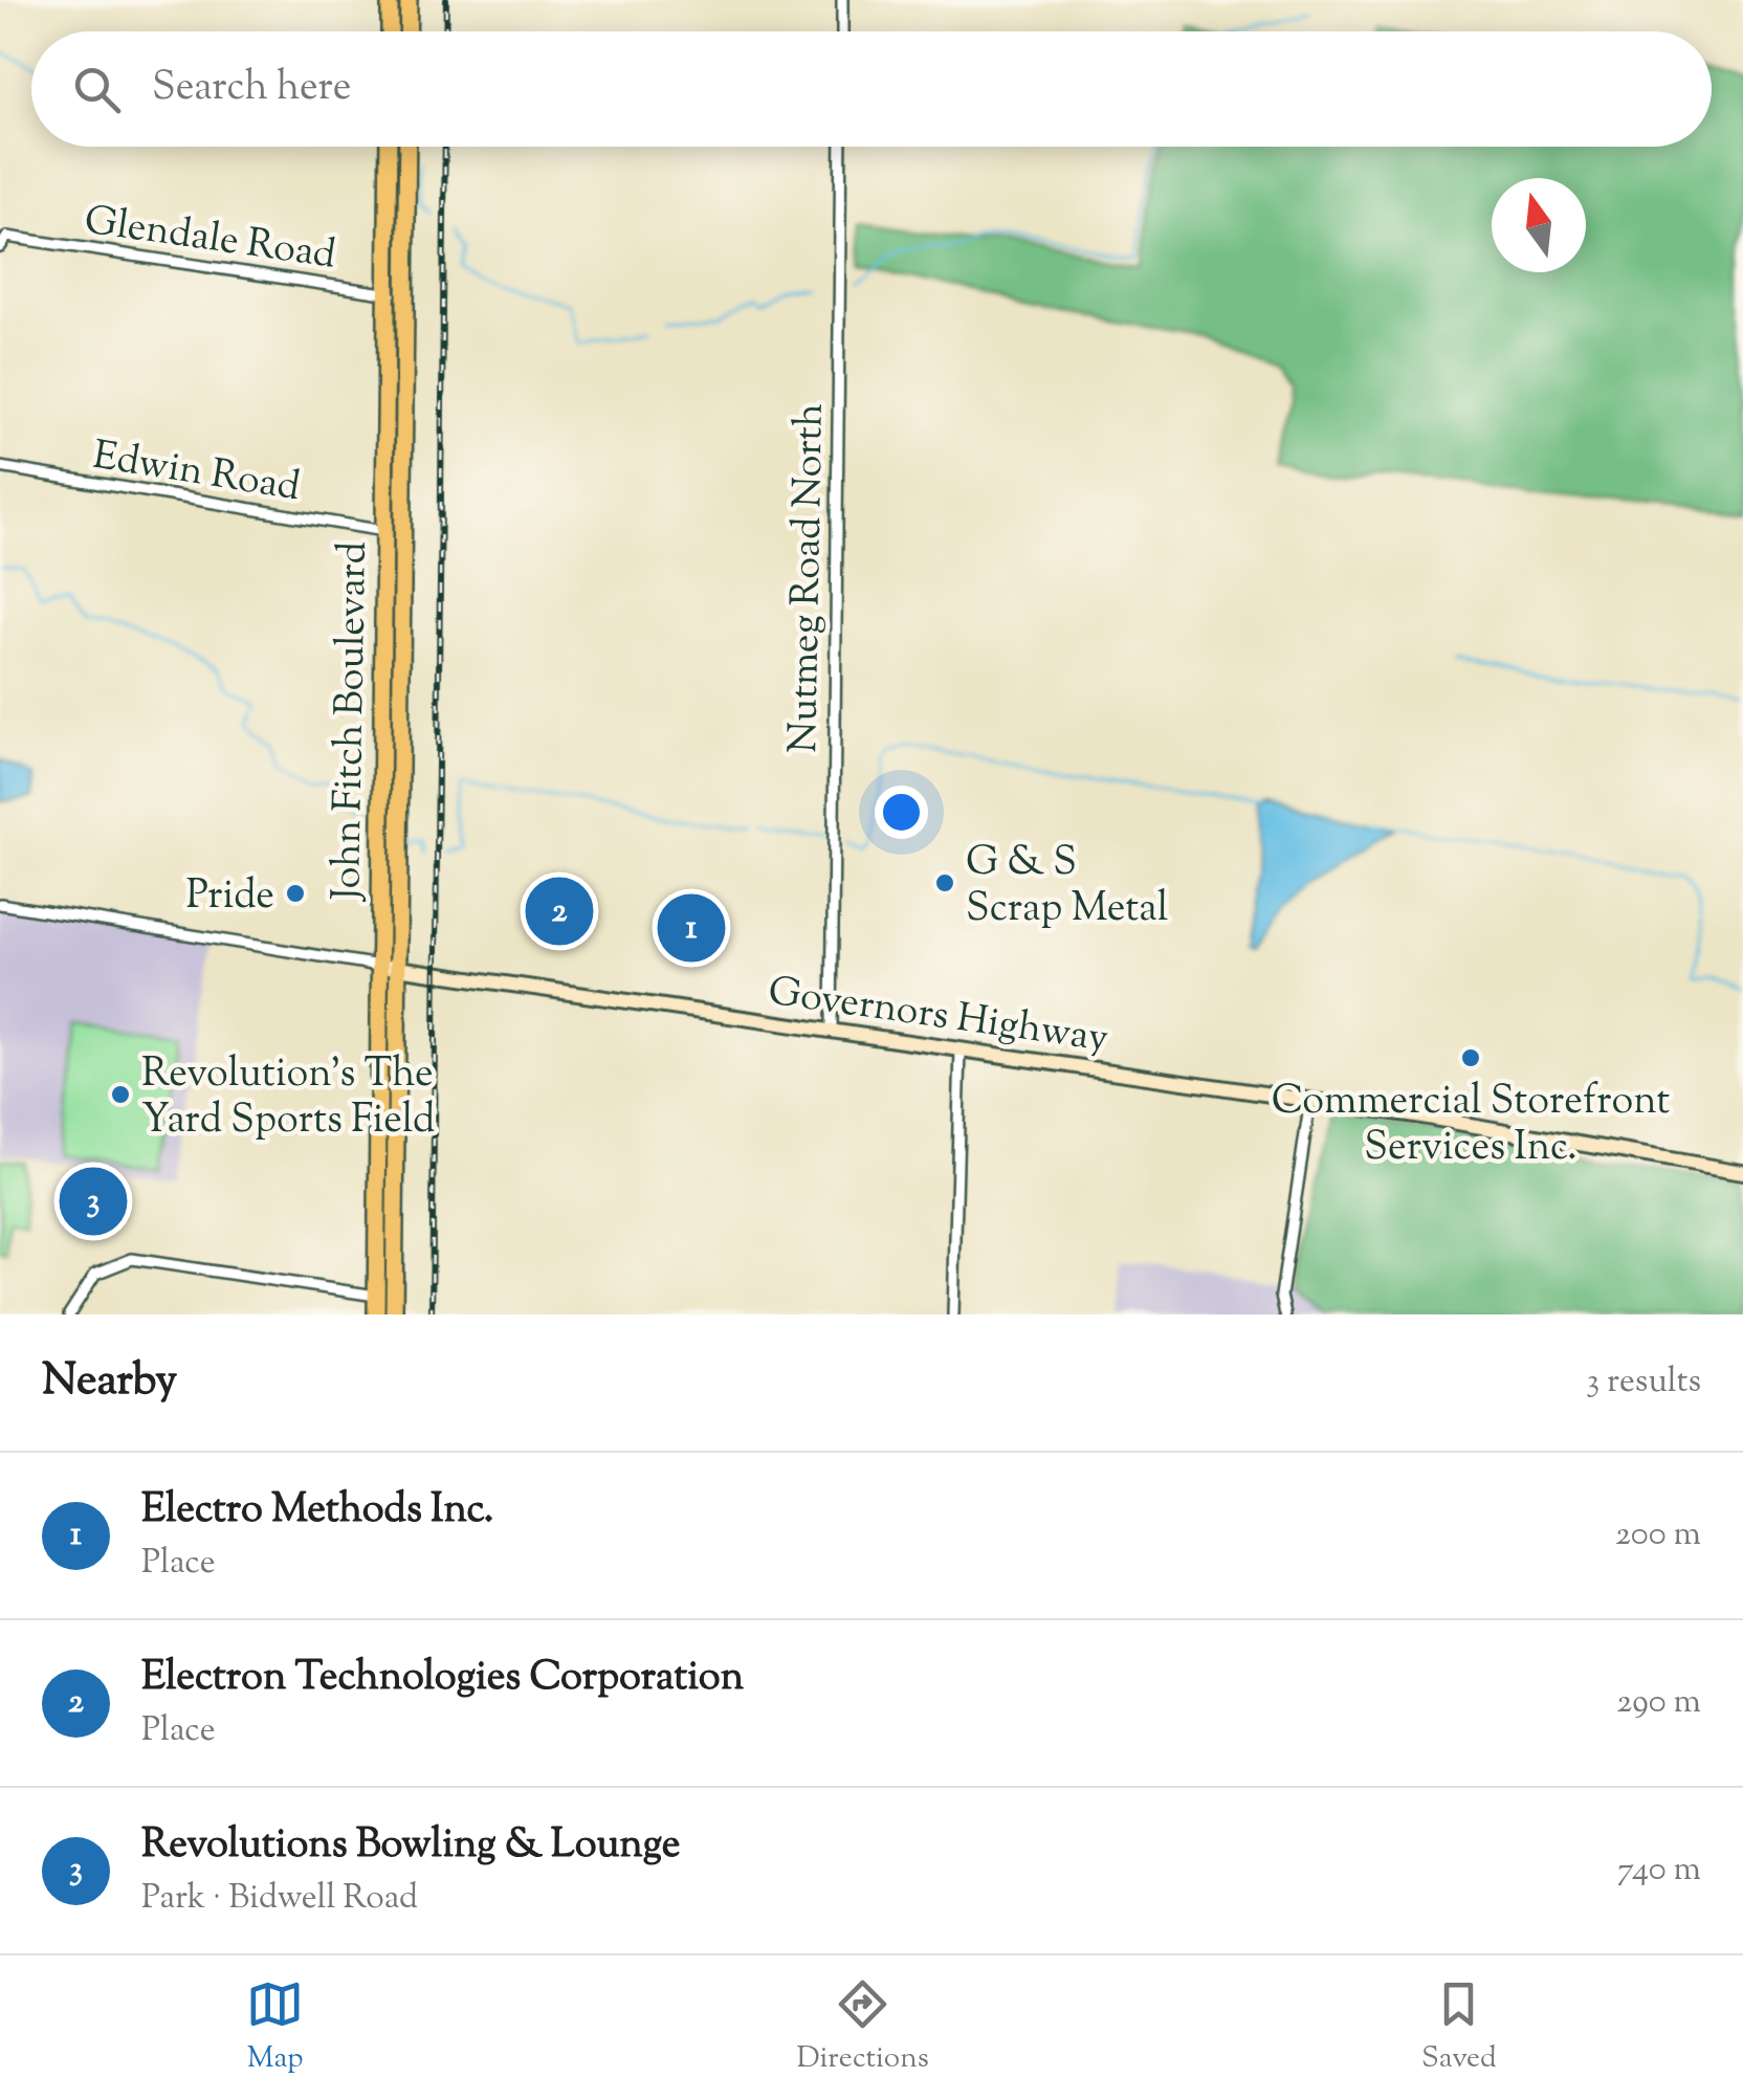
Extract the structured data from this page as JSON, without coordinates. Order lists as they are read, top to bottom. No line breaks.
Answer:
{"streets":{"highway":["John Fitch Boulevard"],"street":["Glendale Road","Edwin Road","Nutmeg Road North","Governors Highway"]},"crossings":[["Glendale Road","John Fitch Boulevard"],["Edwin Road","John Fitch Boulevard"],["Nutmeg Road North","Governors Highway"],["John Fitch Boulevard","Governors Highway"]],"places":["G & S Scrap Metal","Pride","Commercial Storefront Services Inc.","Revolution's The Yard Sports Field"],"north":"top","page":{"search":"Search here","pins":["2","1","3"],"heading":["Nearby","3 results"],"list":[{"mark":"1","name":"Electro Methods Inc.","note":"Place","value":"200 m"},{"mark":"2","name":"Electron Technologies Corporation","note":"Place","value":"290 m"},{"mark":"3","name":"Revolutions Bowling & Lounge","note":"Park · Bidwell Road","value":"740 m"}],"nav":["Map","Directions","Saved"]}}
